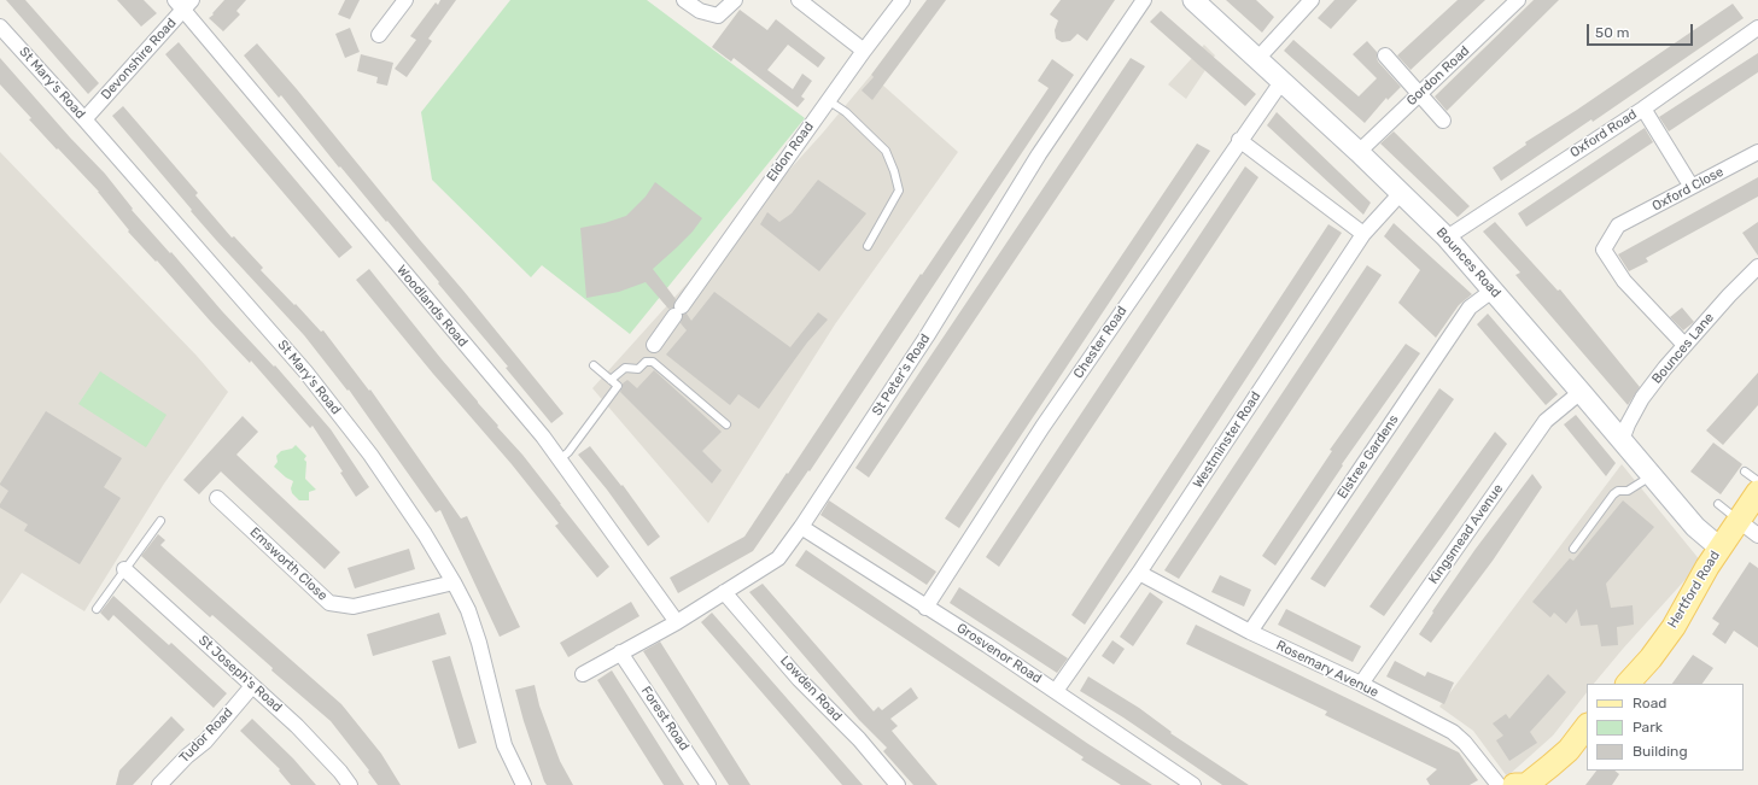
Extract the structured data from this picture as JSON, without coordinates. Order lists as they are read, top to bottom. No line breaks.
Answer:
{"streets":{"main road":["Hertford Road"],"street":["Devonshire Road","Gordon Road","St Mary's Road","Oxford Road","Eldon Road","Oxford Close","Bounces Road","Woodlands Road","Chester Road","Bounces Lane","St Peter's Road","Westminster Road","Elstree Gardens","Kingsmead Avenue","Emsworth Close","Grosvenor Road","Rosemary Avenue","St Joseph's Road","Lowden Road","Forest Road","Tudor Road"]},"crossings":[["Devonshire Road","St Mary's Road"],["Devonshire Road","Woodlands Road"],["Gordon Road","Bounces Road"],["St Mary's Road","Emsworth Close"],["Oxford Road","Bounces Road"],["Oxford Close","Bounces Lane"],["Bounces Road","Chester Road"],["Bounces Road","Bounces Lane"],["Bounces Road","Westminster Road"],["Bounces Road","Elstree Gardens"],["Bounces Road","Kingsmead Avenue"],["Bounces Road","Hertford Road"],["Woodlands Road","St Peter's Road"],["Chester Road","Grosvenor Road"],["St Peter's Road","Grosvenor Road"],["St Peter's Road","Lowden Road"],["St Peter's Road","Forest Road"],["Westminster Road","Grosvenor Road"],["Westminster Road","Rosemary Avenue"],["Elstree Gardens","Rosemary Avenue"],["Kingsmead Avenue","Rosemary Avenue"],["St Joseph's Road","Tudor Road"]],"legend":["Road","Park","Building"],"scale_bar":"50 m"}
